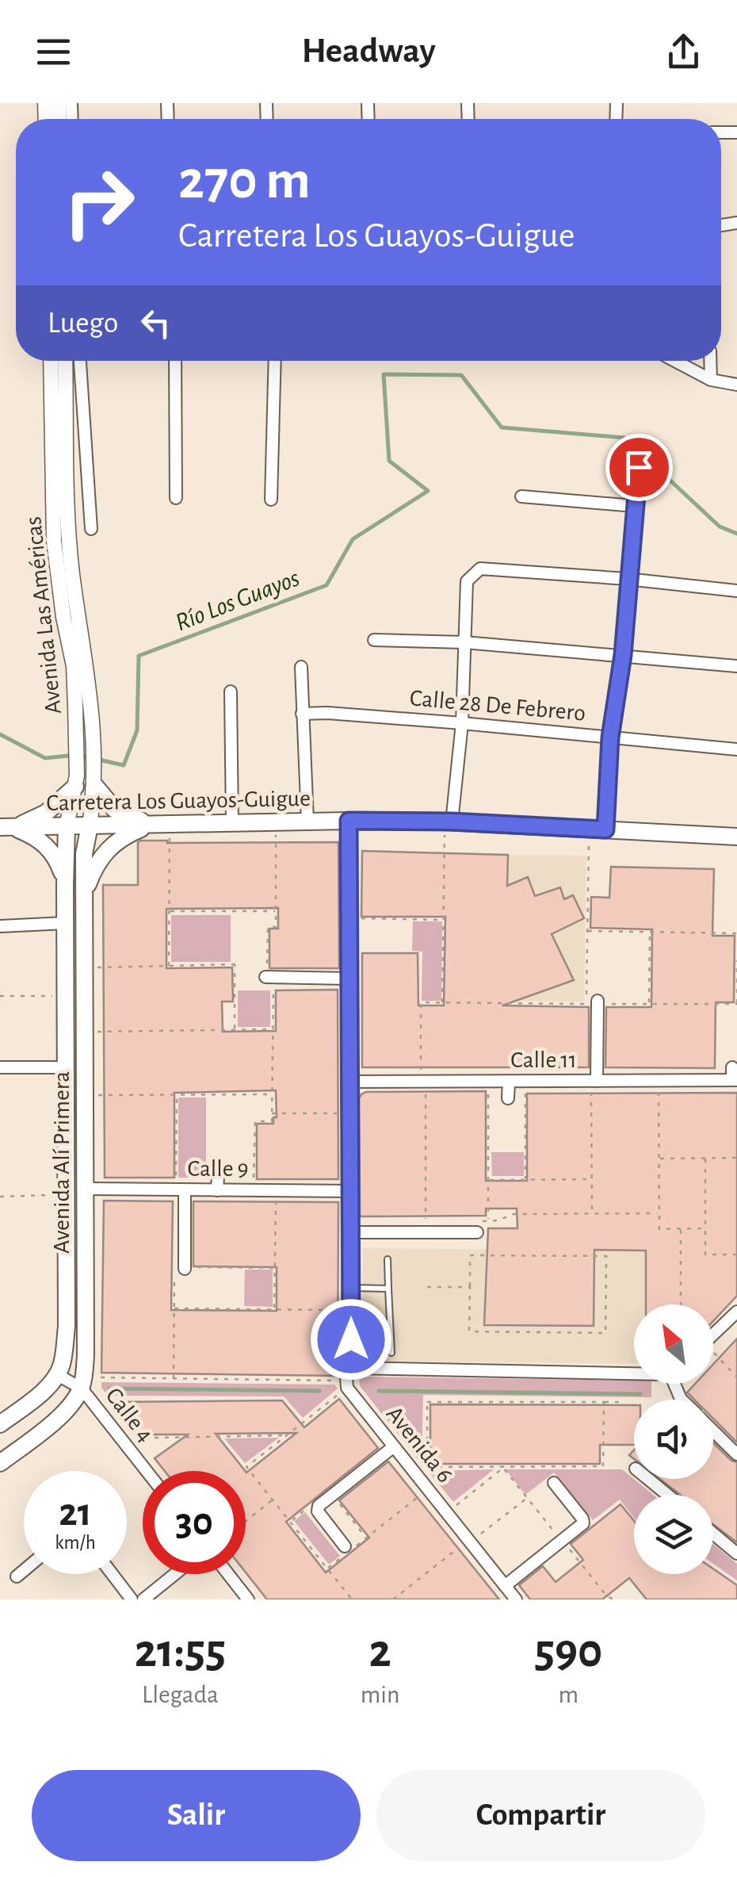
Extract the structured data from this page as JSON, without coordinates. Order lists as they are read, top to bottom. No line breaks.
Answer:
{"streets":{"main road":["Carretera Los Guayos-Guigue","Avenida Alí Primera"],"street":["Avenida Las Américas","Calle 28 De Febrero","Calle 11","Calle 9","Calle 4","Avenida 6"]},"crossings":[["Avenida Las Américas","Carretera Los Guayos-Guigue"],["Avenida Las Américas","Avenida Alí Primera"],["Carretera Los Guayos-Guigue","Avenida Alí Primera"],["Avenida Alí Primera","Calle 9"],["Avenida Alí Primera","Calle 4"]],"water":["Río Los Guayos"],"north":"top left","page":{"header":"Headway","turn":["270 m","Carretera Los Guayos-Guigue"],"then":"Luego","speed":"21 km/h","limit":"30","eta":["21:55","Llegada","2","min","590","m"],"buttons":["Salir","Compartir"]}}
